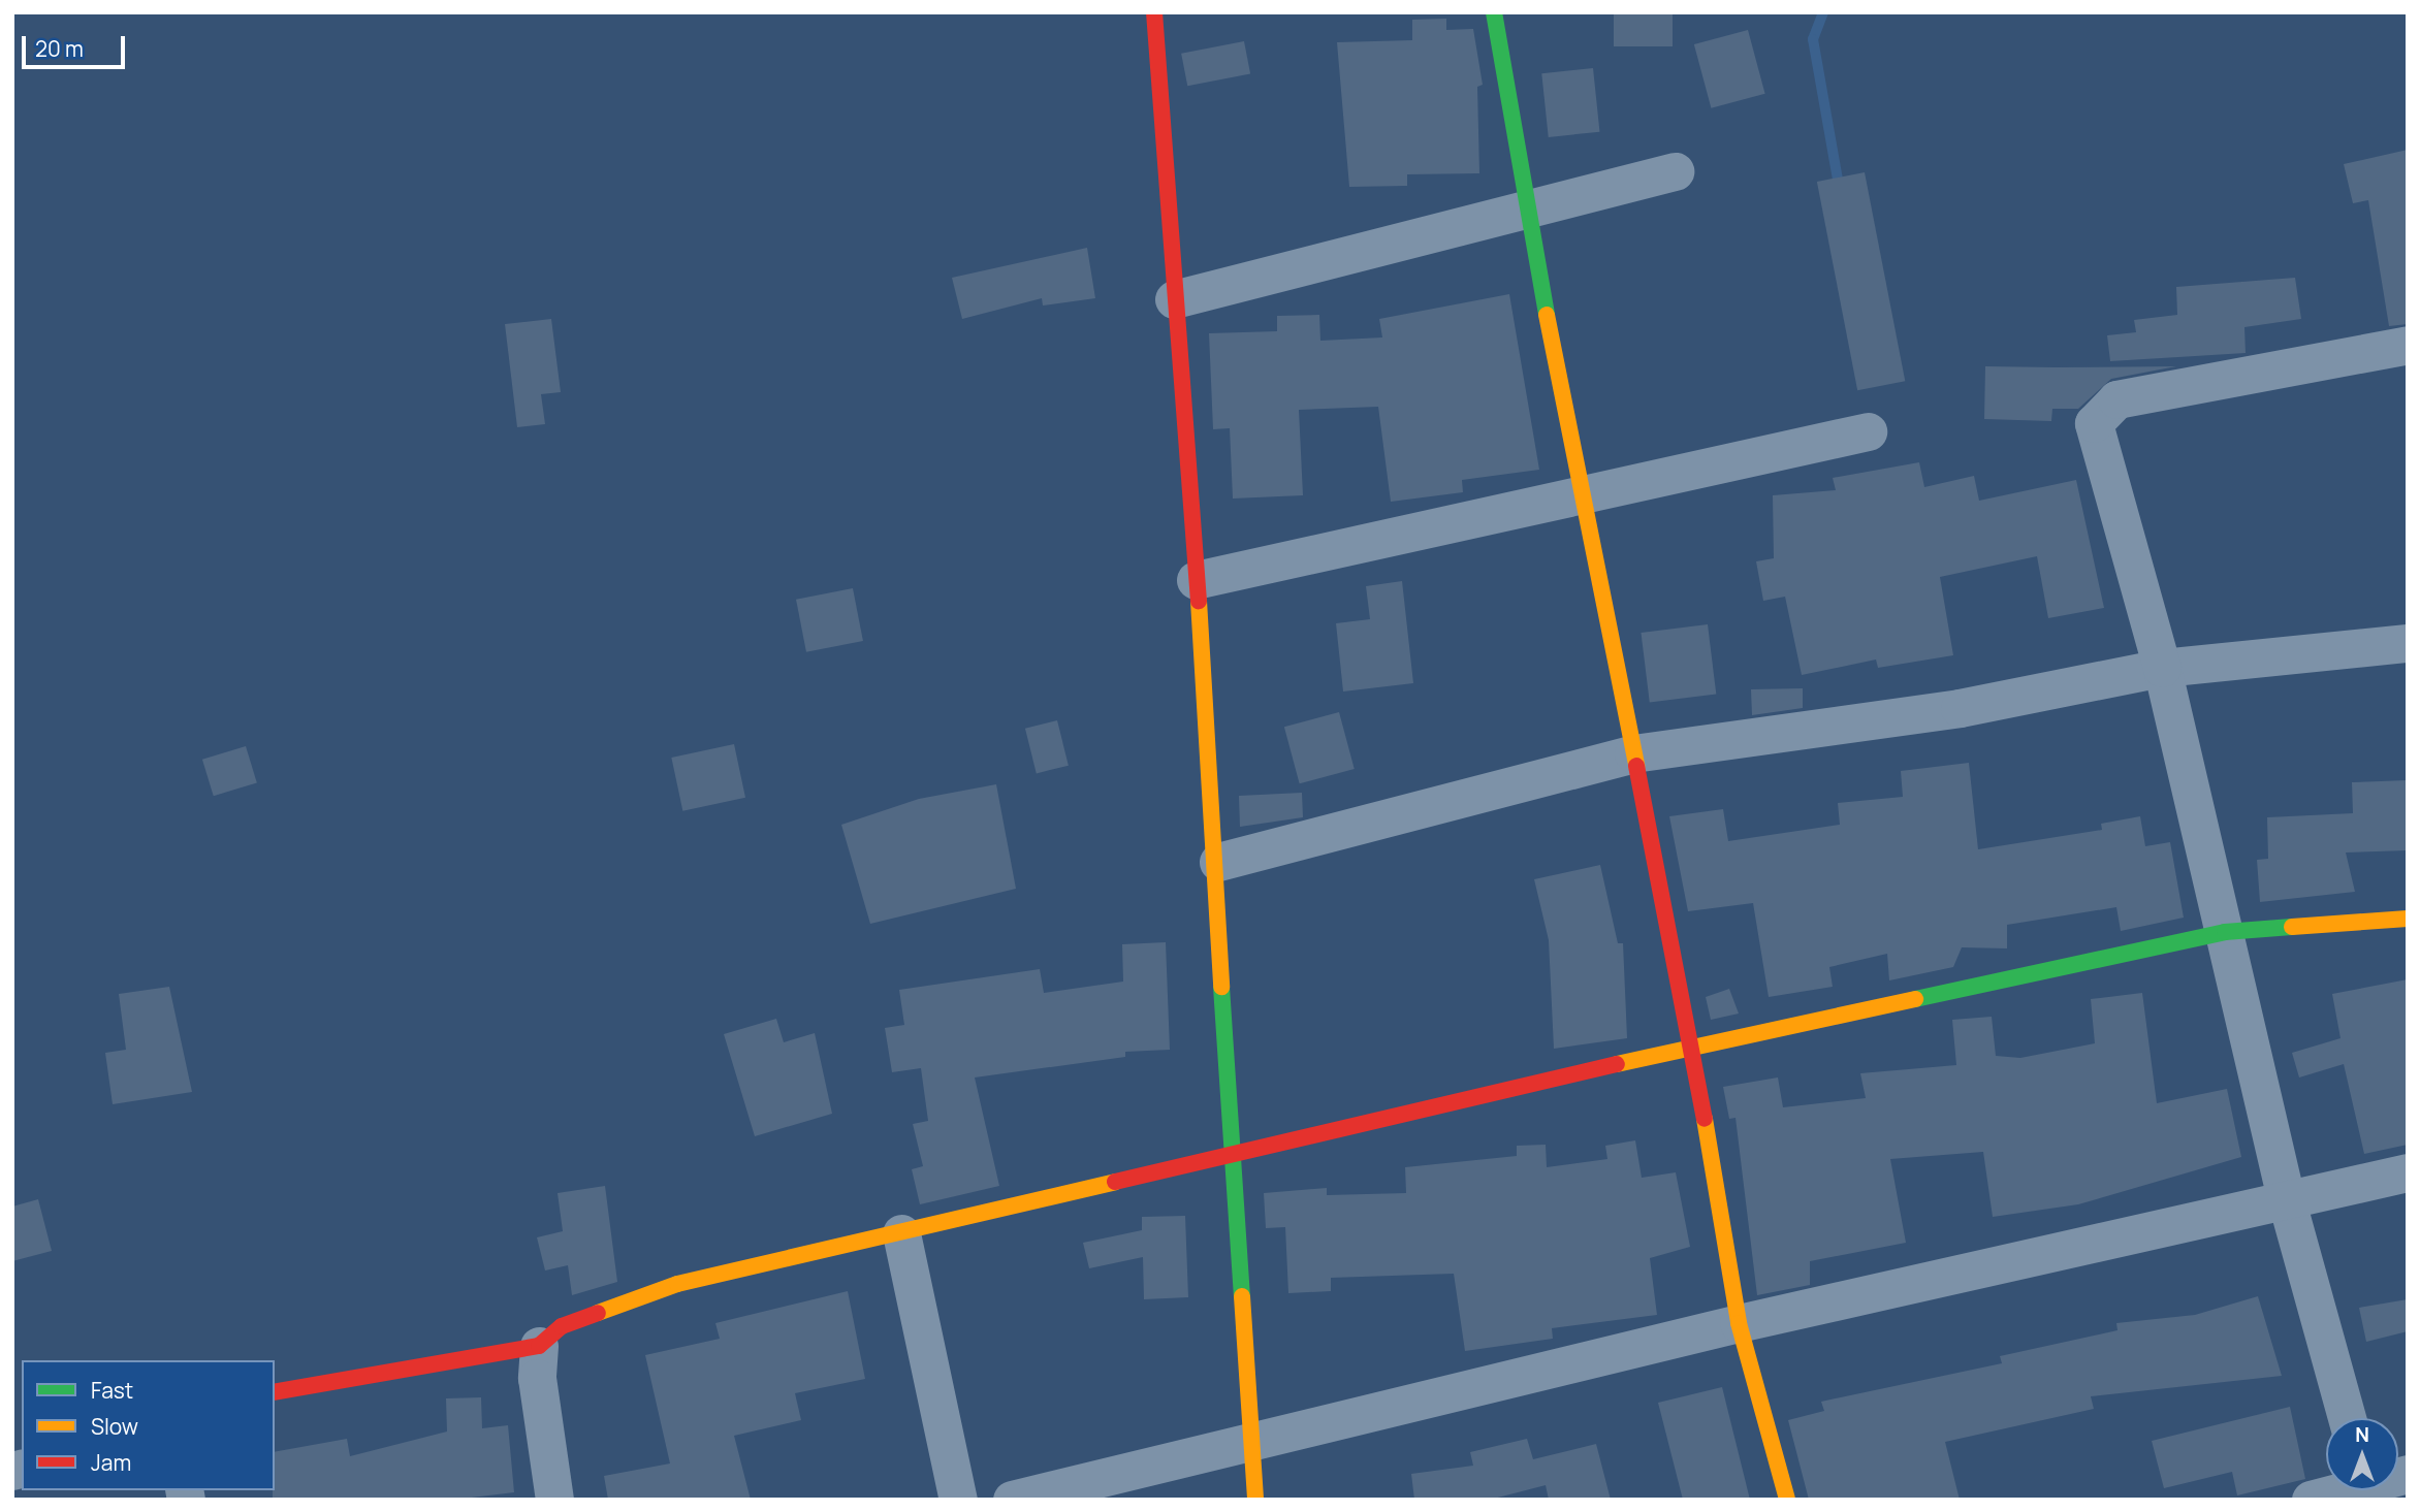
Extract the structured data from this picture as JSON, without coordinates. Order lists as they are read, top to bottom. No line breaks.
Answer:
{"legend":["Fast","Slow","Jam"],"scale_bar":"20 m","north":"top"}
